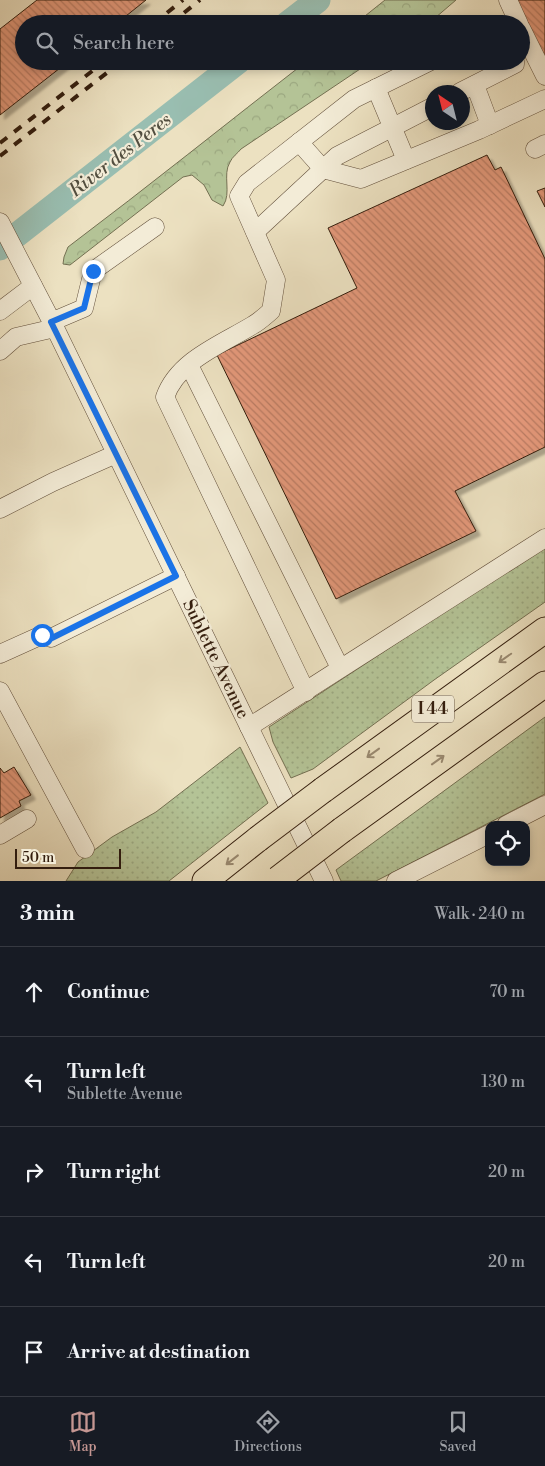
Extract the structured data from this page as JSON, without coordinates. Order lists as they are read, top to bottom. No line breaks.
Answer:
{"streets":{"highway":["I 44"],"street":["Sublette Avenue"]},"water":["River des Peres"],"scale_bar":"50 m","north":"top left","page":{"search":"Search here","scale":"50 m","heading":["3 min","Walk · 240 m"],"list":[["Continue","70 m"],["Turn left","Sublette Avenue","130 m"],["Turn right","20 m"],["Turn left","20 m"],"Arrive at destination"],"nav":["Map","Directions","Saved"]}}
